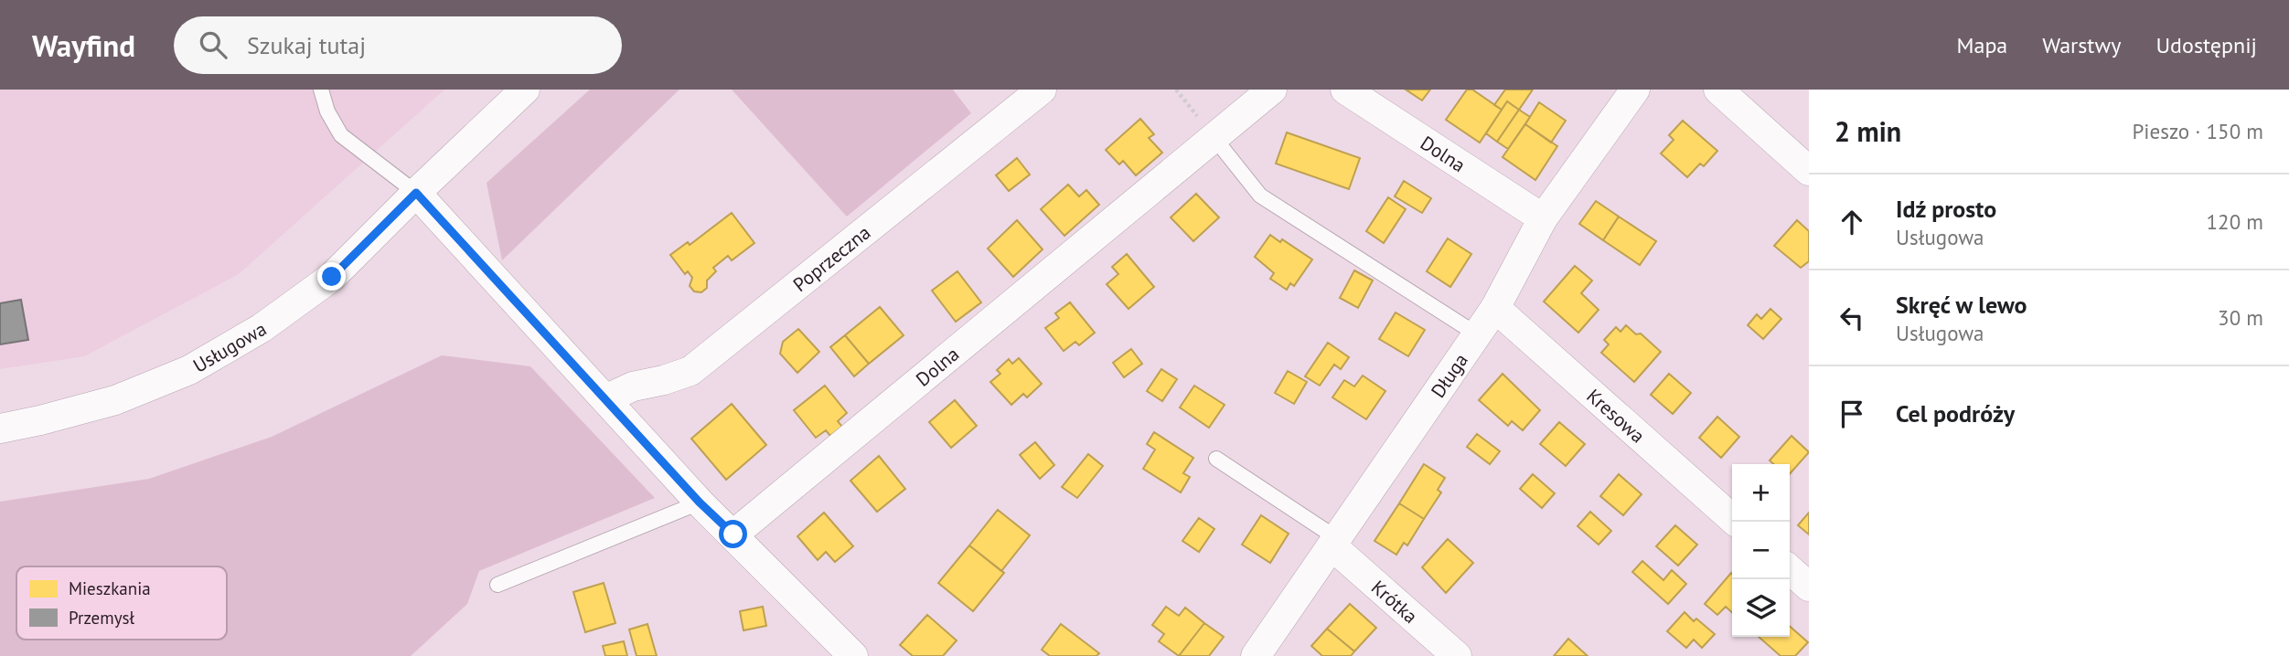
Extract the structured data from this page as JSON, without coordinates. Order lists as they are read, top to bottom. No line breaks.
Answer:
{"streets":{"street":["Dolna","Poprzeczna","Usługowa","Długa","Kresowa","Krótka"]},"crossings":[["Dolna","Długa"],["Długa","Kresowa"],["Długa","Krótka"]],"legend":["Mieszkania","Przemysł"],"page":{"header":"Wayfind","search":"Szukaj tutaj","nav":["Mapa","Warstwy","Udostępnij"],"heading":["2 min","Pieszo · 150 m"],"list":[["Idź prosto","Usługowa","120 m"],["Skręć w lewo","Usługowa","30 m"],"Cel podróży"],"map_buttons":["+","−"]}}
